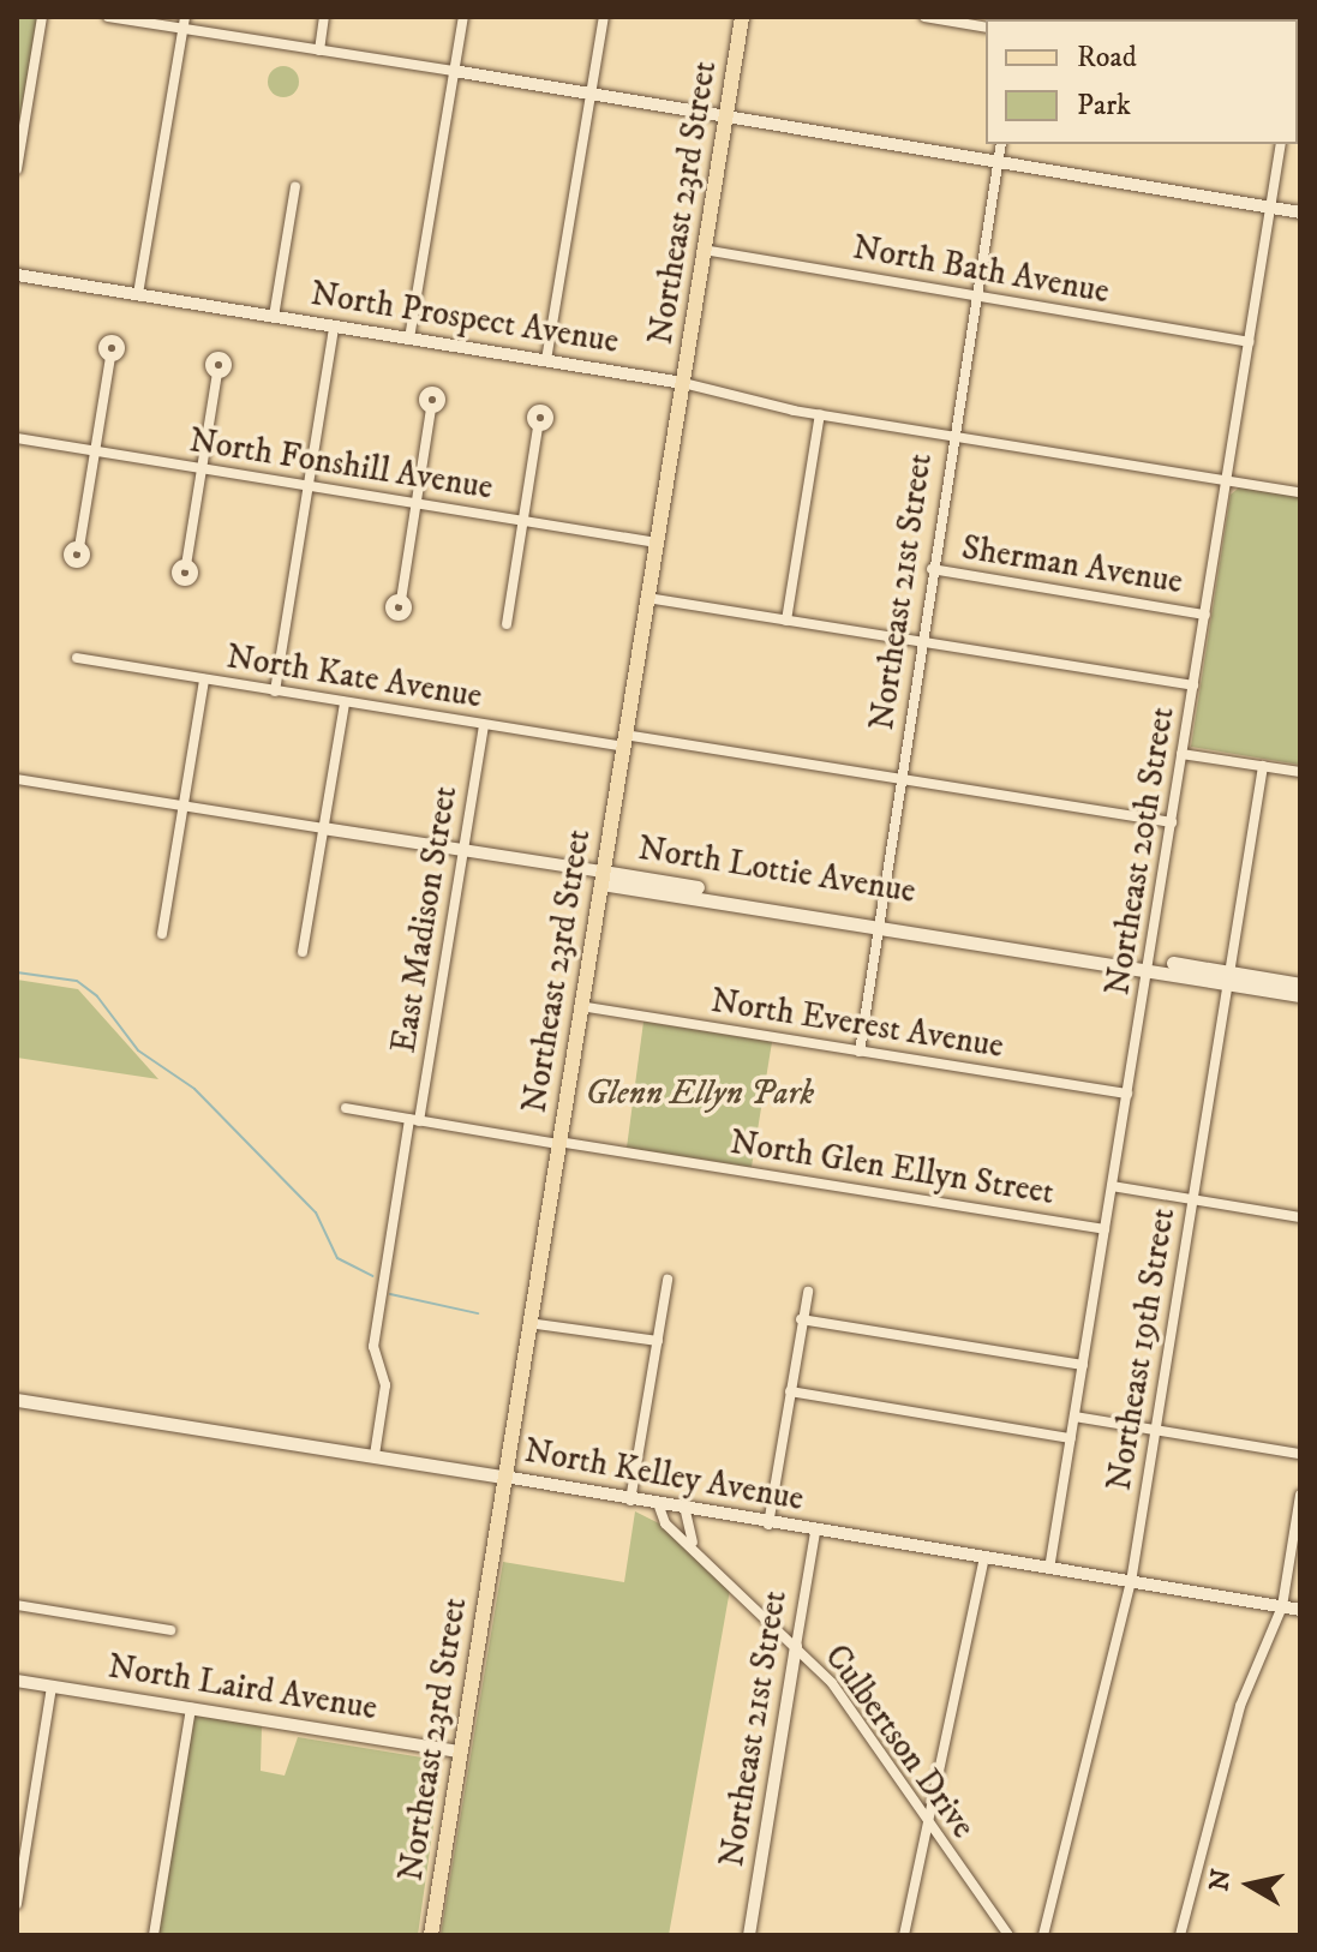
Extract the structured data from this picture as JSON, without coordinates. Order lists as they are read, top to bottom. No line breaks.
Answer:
{"streets":{"main road":["Northeast 23rd Street","North Lottie Avenue","North Kelley Avenue"],"street":["North Bath Avenue","North Prospect Avenue","North Fonshill Avenue","Sherman Avenue","Northeast 21st Street","North Kate Avenue","Northeast 20th Street","East Madison Street","North Everest Avenue","North Glen Ellyn Street","Northeast 19th Street","North Laird Avenue","Culbertson Drive"]},"crossings":[["Northeast 23rd Street","North Bath Avenue"],["Northeast 23rd Street","North Prospect Avenue"],["Northeast 23rd Street","North Fonshill Avenue"],["Northeast 23rd Street","North Kate Avenue"],["Northeast 23rd Street","North Lottie Avenue"],["Northeast 23rd Street","North Everest Avenue"],["Northeast 23rd Street","North Glen Ellyn Street"],["Northeast 23rd Street","North Kelley Avenue"],["Northeast 23rd Street","North Laird Avenue"],["North Bath Avenue","Northeast 21st Street"],["North Bath Avenue","Northeast 20th Street"],["North Prospect Avenue","Northeast 21st Street"],["North Prospect Avenue","Northeast 20th Street"],["Sherman Avenue","Northeast 21st Street"],["Sherman Avenue","Northeast 20th Street"],["Northeast 21st Street","North Kate Avenue"],["Northeast 21st Street","North Lottie Avenue"],["Northeast 21st Street","North Everest Avenue"],["Northeast 21st Street","North Kelley Avenue"],["Northeast 21st Street","Culbertson Drive"],["North Kate Avenue","Northeast 20th Street"],["North Kate Avenue","East Madison Street"],["Northeast 20th Street","North Lottie Avenue"],["Northeast 20th Street","North Everest Avenue"],["Northeast 20th Street","North Glen Ellyn Street"],["Northeast 20th Street","North Kelley Avenue"],["North Lottie Avenue","East Madison Street"],["North Lottie Avenue","Northeast 19th Street"],["East Madison Street","North Glen Ellyn Street"],["East Madison Street","North Kelley Avenue"],["Northeast 19th Street","North Kelley Avenue"],["North Kelley Avenue","Culbertson Drive"]],"parks":["Glenn Ellyn Park"],"legend":["Road","Park"],"north":"left"}
